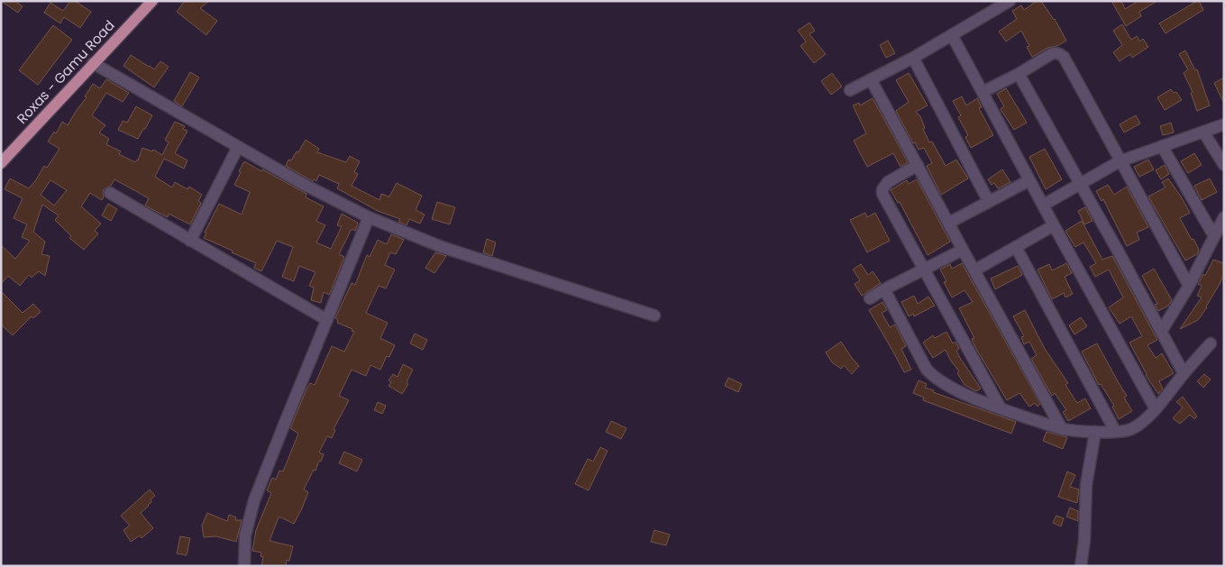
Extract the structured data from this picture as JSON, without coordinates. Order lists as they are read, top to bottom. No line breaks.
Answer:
{"streets":{"main road":["Roxas - Gamu Road"]}}
